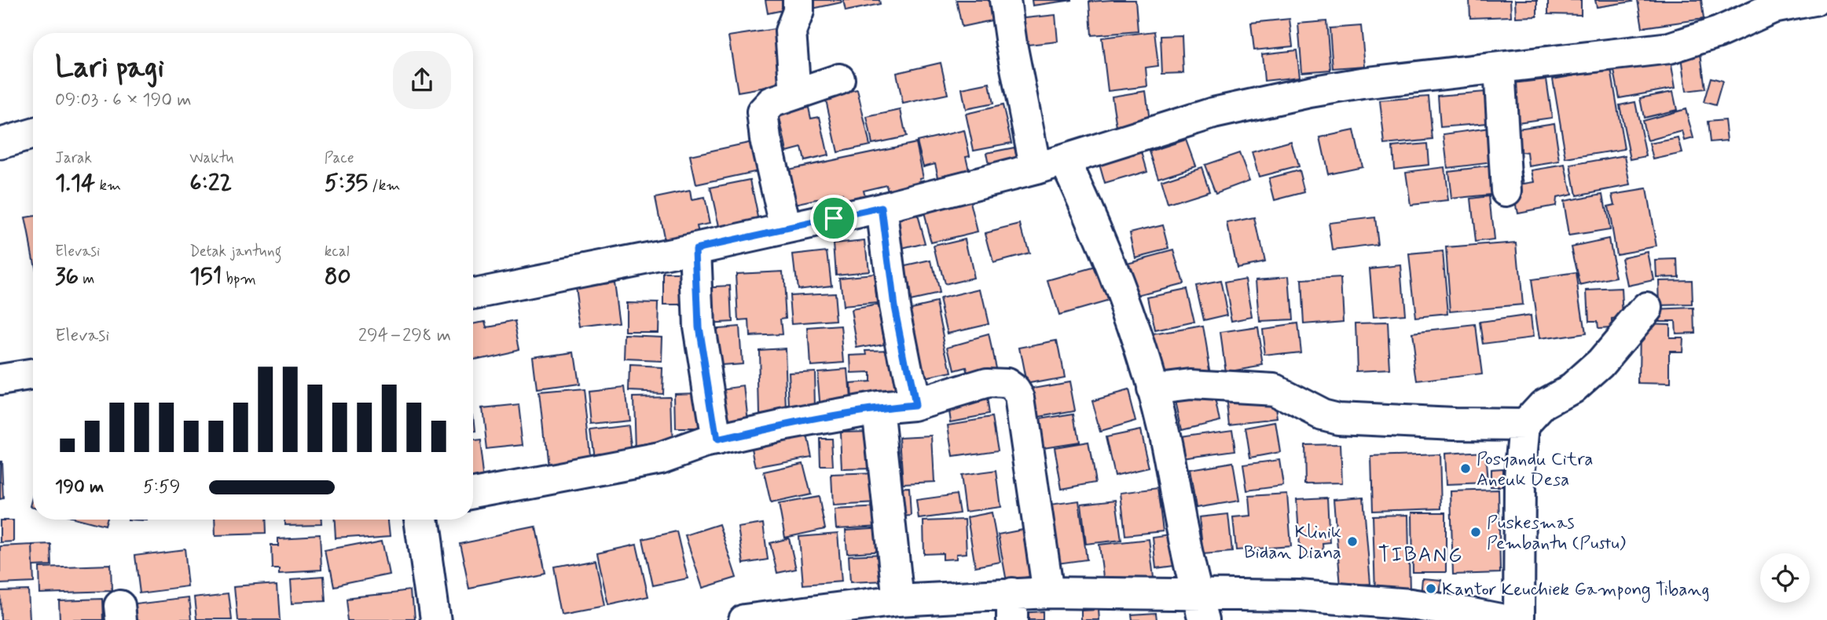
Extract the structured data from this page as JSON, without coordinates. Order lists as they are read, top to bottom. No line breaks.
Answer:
{"districts":["TIBANG"],"places":["Posyandu Citra Aneuk Desa","Puskesmas Pembantu (Pustu)","Klinik Bidan Diana","Kantor Keuchiek Gampong Tibang"],"page":{"heading":["Lari pagi","09:03 · 6 × 190 m"],"stats":[["Jarak","1.14 km"],["Waktu","6:22"],["Pace","5:35 /km"],["Elevasi","36 m"],["Detak jantung","151 bpm"],["kcal","80"]],"chart":["Elevasi","294–298 m"],"list":[{"name":"190 m","note":"5:59"}]}}
